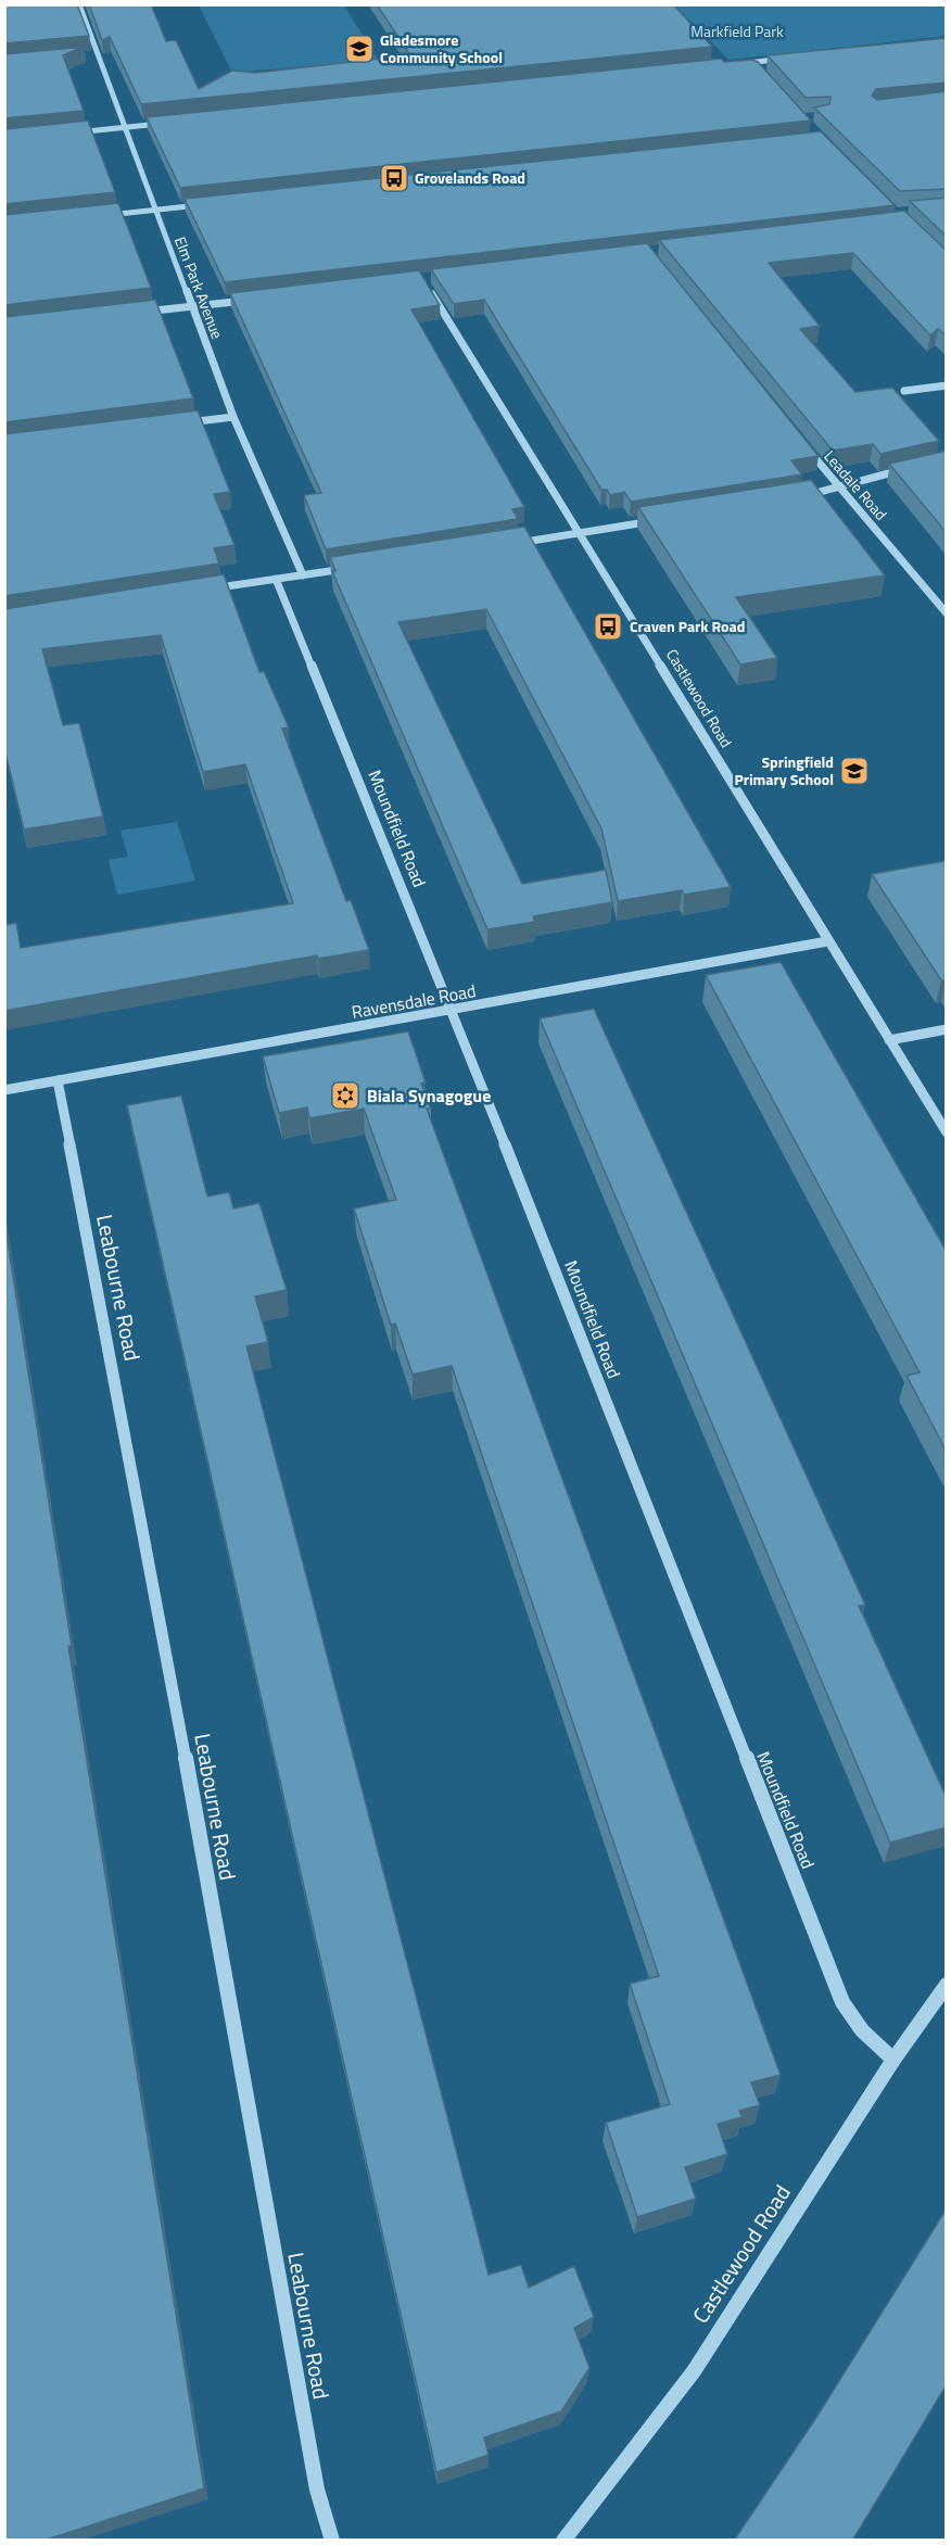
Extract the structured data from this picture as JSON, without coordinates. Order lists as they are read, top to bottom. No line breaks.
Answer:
{"streets":{"street":["Elm Park Avenue","Leadale Road","Castlewood Road","Moundfield Road","Ravensdale Road","Leabourne Road"]},"crossings":[["Castlewood Road","Moundfield Road"],["Castlewood Road","Ravensdale Road"],["Moundfield Road","Ravensdale Road"],["Ravensdale Road","Leabourne Road"]],"parks":["Markfield Park"],"places":{"school or university":["Gladesmore Community School","Springfield Primary School"],"bus stop":["Grovelands Road","Craven Park Road"],"synagogue":["Biala Synagogue"]}}
